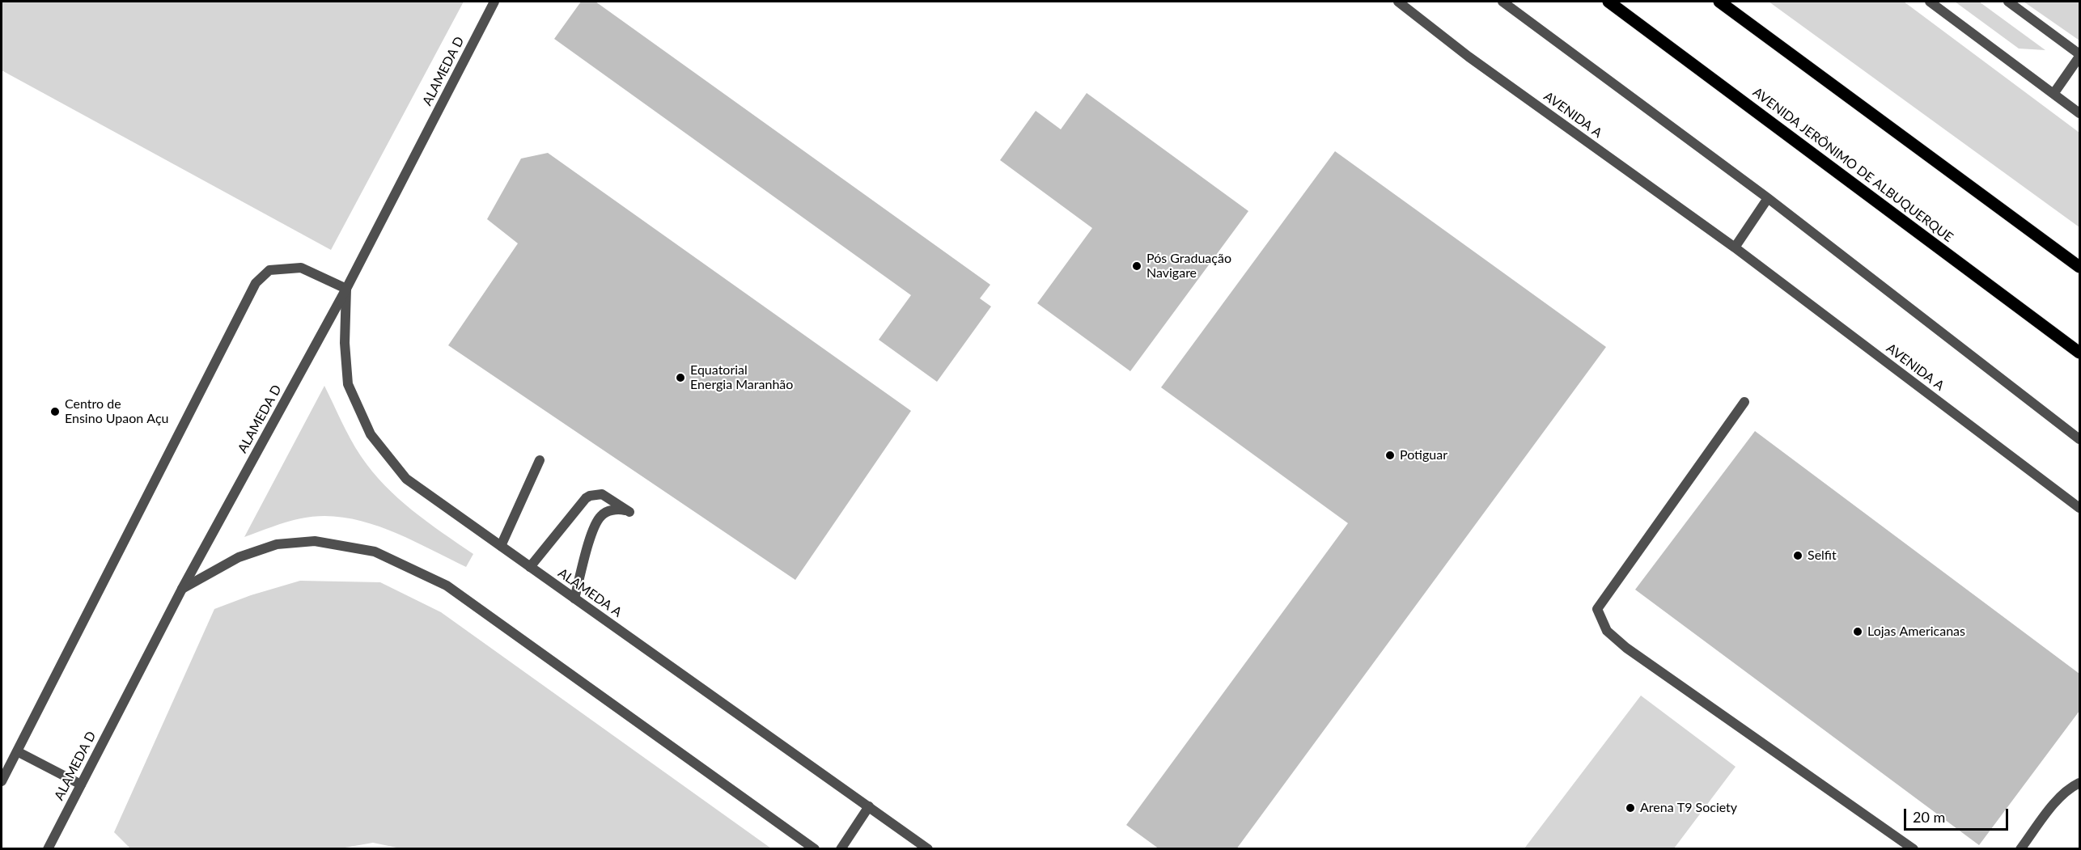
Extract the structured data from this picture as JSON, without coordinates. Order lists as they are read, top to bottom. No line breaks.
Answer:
{"streets":{"main road":["AVENIDA JERÔNIMO DE ALBUQUERQUE"],"street":["ALAMEDA D","AVENIDA A","ALAMEDA A"]},"crossings":[["ALAMEDA D","ALAMEDA A"]],"places":["Pós Graduação Navigare","Equatorial Energia Maranhão","Centro de Ensino Upaon Açu","Potiguar","Selfit","Lojas Americanas","Arena T9 Society"],"scale_bar":"20 m"}
